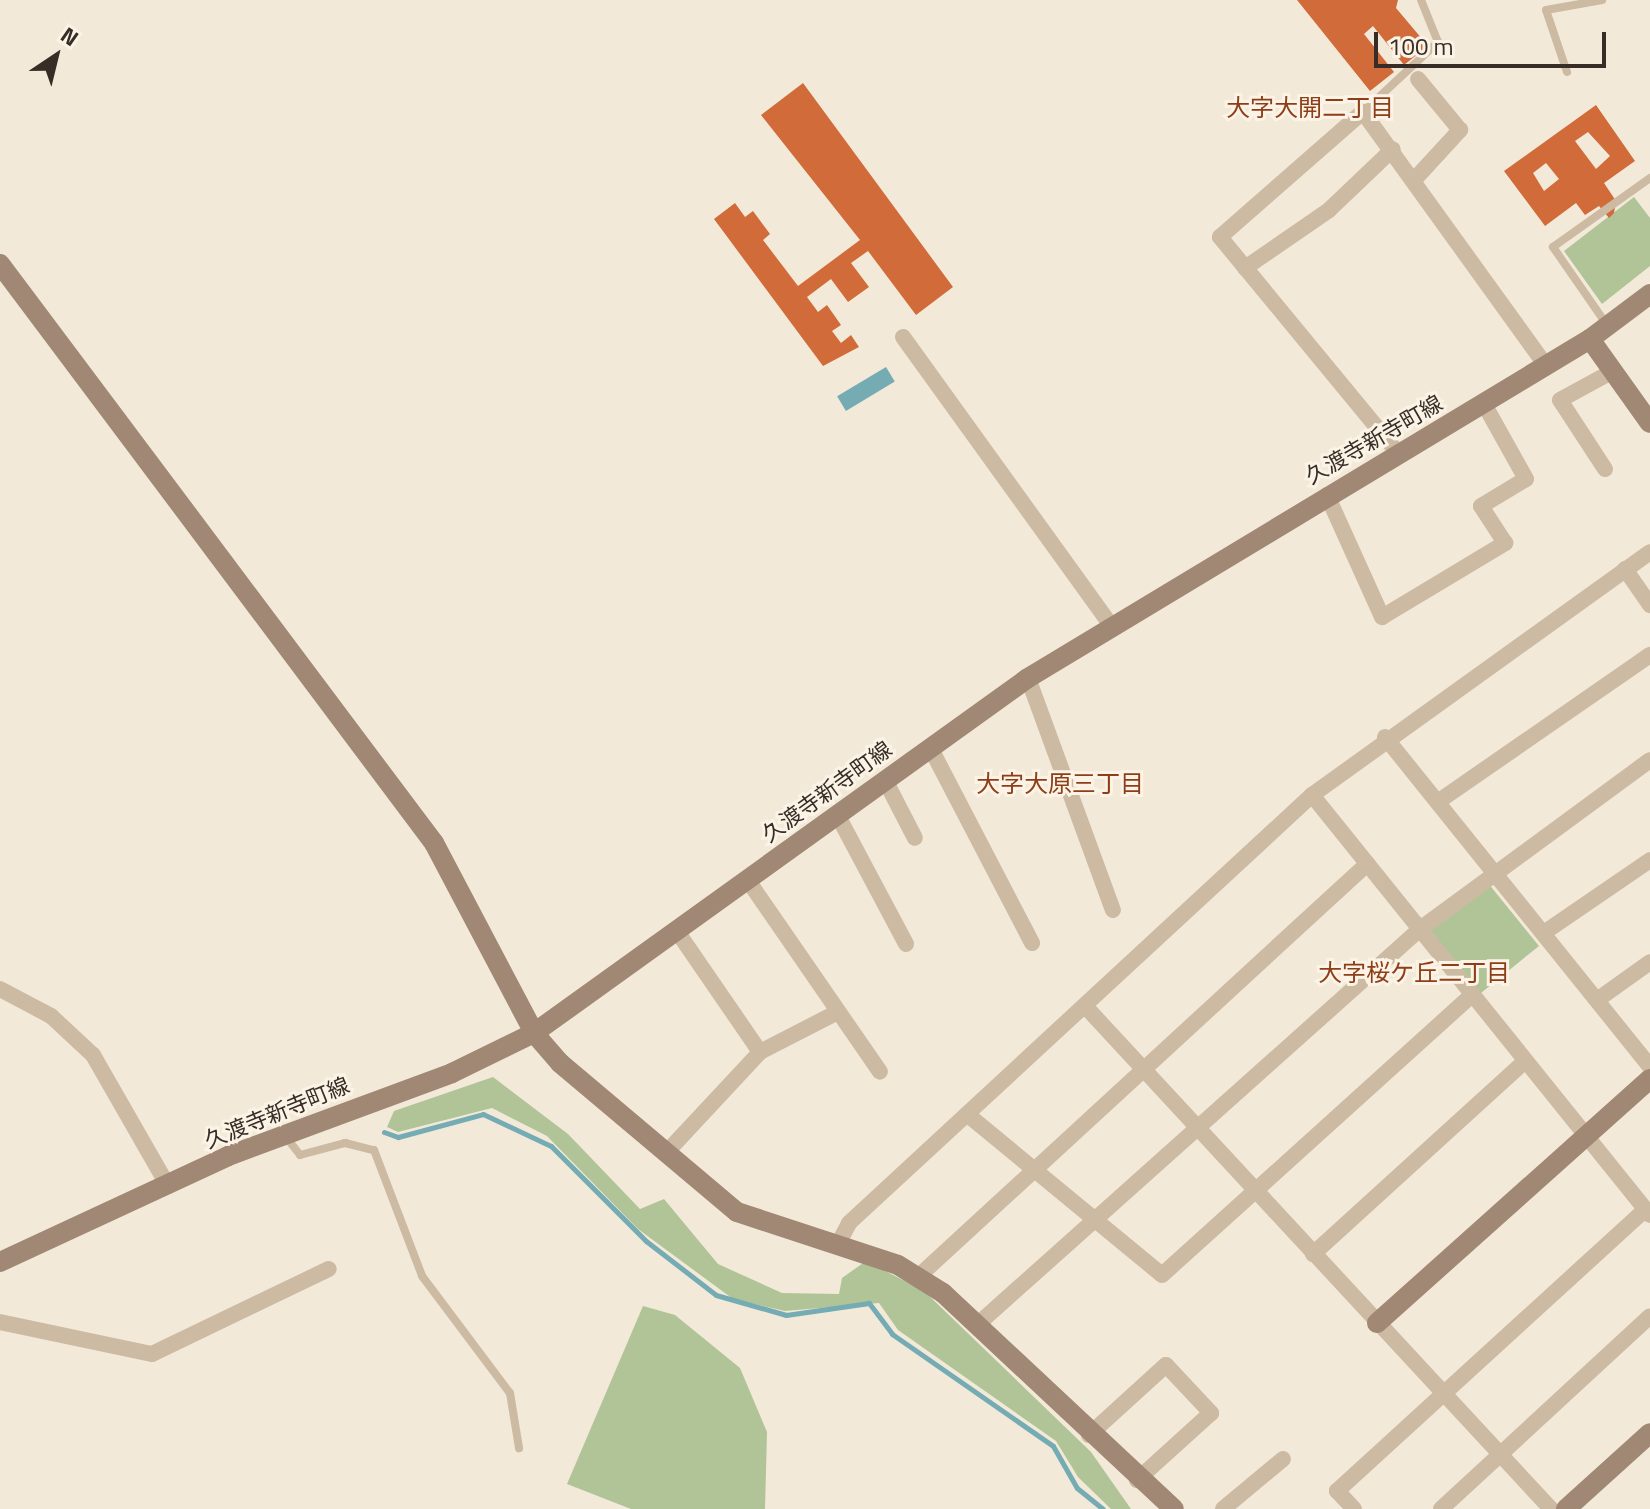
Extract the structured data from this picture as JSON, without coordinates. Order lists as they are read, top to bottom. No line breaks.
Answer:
{"streets":{"street":["久渡寺新寺町線"]},"districts":["大字大開二丁目","大字大原三丁目","大字桜ケ丘二丁目"],"scale_bar":"100 m","north":"top right"}
